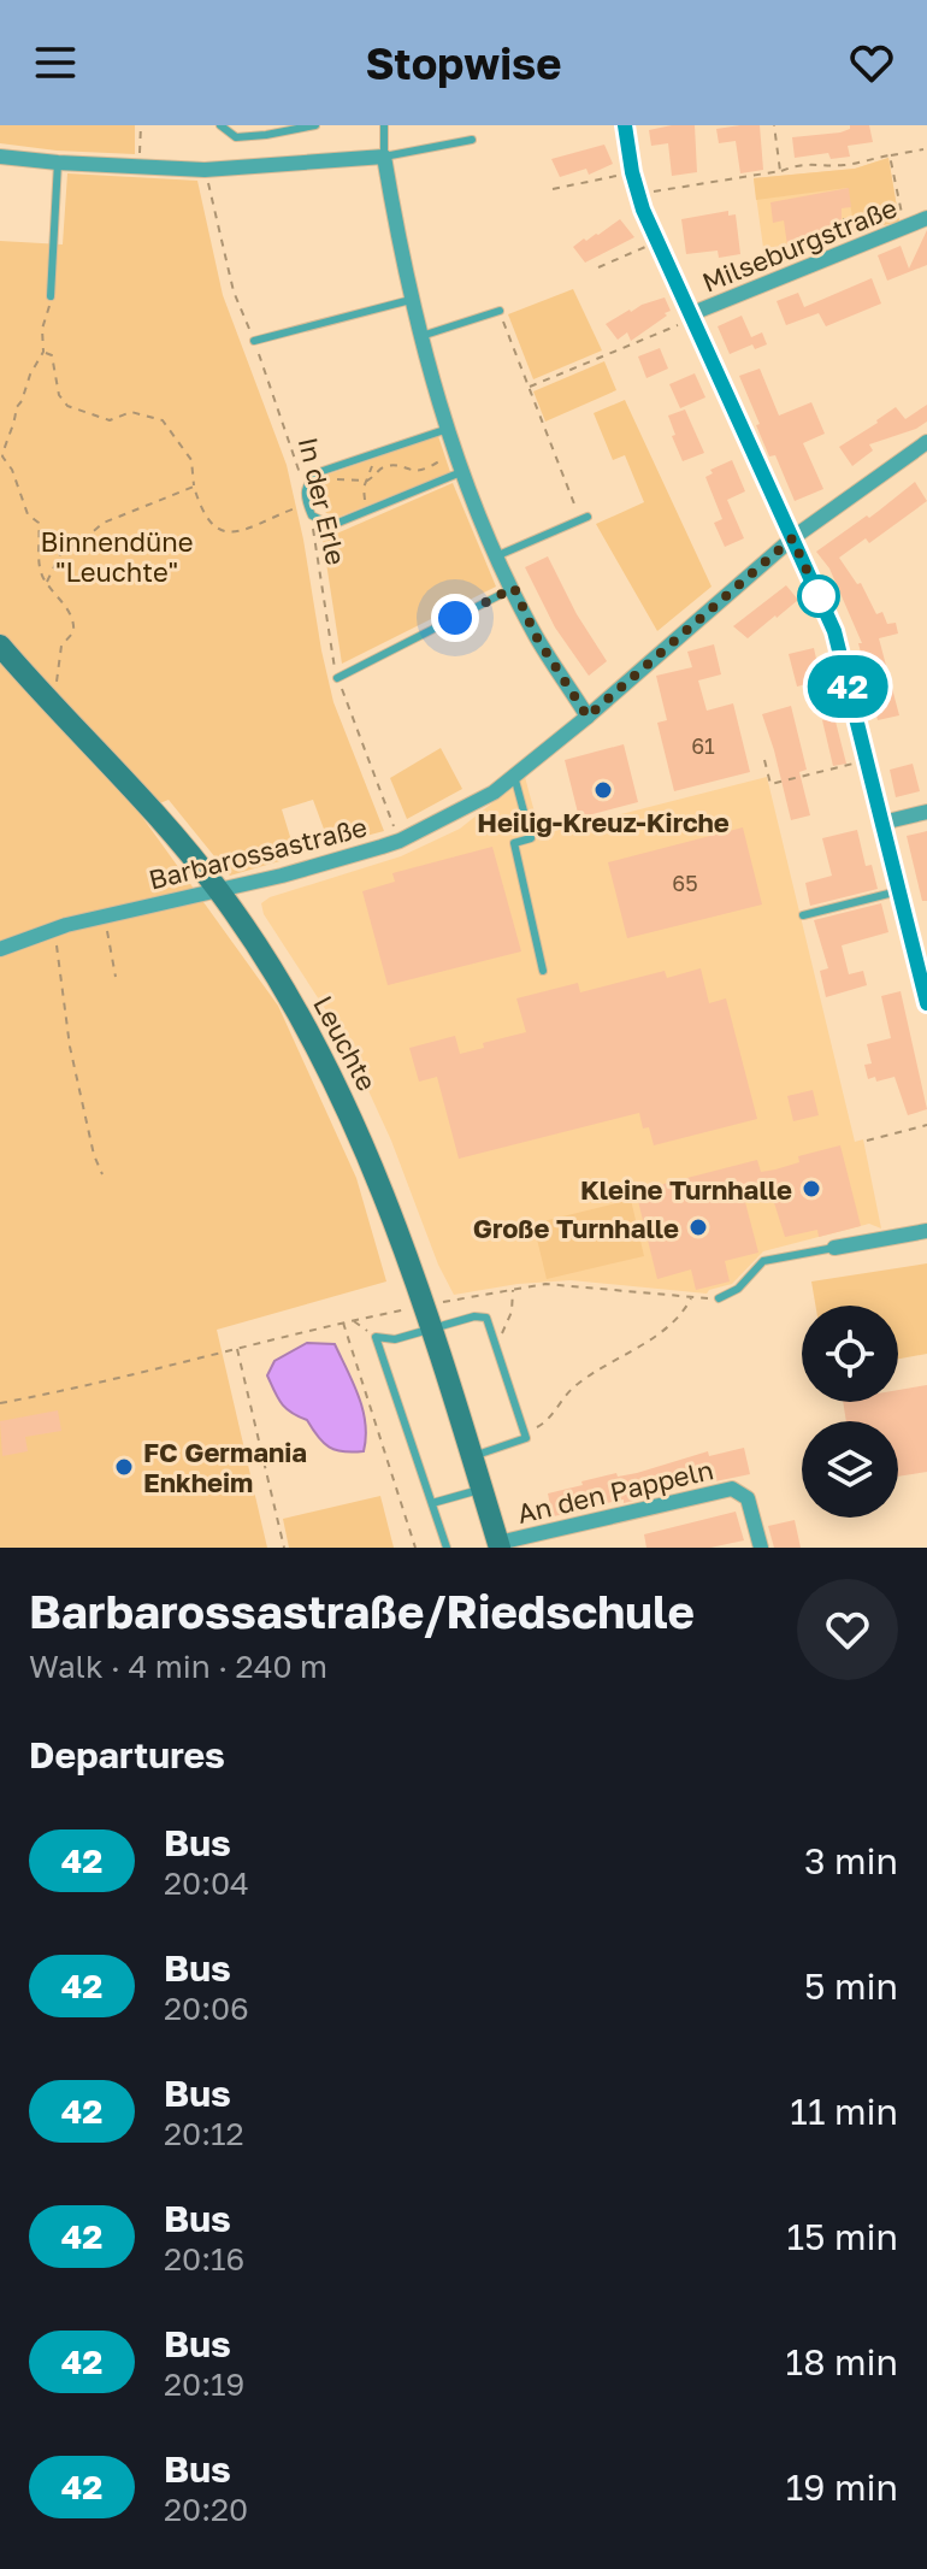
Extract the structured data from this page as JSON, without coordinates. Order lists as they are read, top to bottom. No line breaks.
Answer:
{"streets":{"street":["Milseburgstraße","Barbarossastraße","Leuchte","An den Pappeln"],"path":["In der Erle"]},"crossings":[["In der Erle","Barbarossastraße"],["Barbarossastraße","Leuchte"],["Leuchte","An den Pappeln"]],"parks":["Binnendüne \"Leuchte\""],"places":["Heilig-Kreuz-Kirche","Kleine Turnhalle","Große Turnhalle","FC Germania Enkheim"],"lines":["bus line 42"],"house_numbers":["61","65"],"page":{"header":"Stopwise","on_map":"42","heading":[["Barbarossastraße/Riedschule","Walk · 4 min · 240 m"],"Departures"],"list":[{"mark":"42","name":"Bus","note":"20:04","value":"3 min"},{"mark":"42","name":"Bus","note":"20:06","value":"5 min"},{"mark":"42","name":"Bus","note":"20:12","value":"11 min"},{"mark":"42","name":"Bus","note":"20:16","value":"15 min"},{"mark":"42","name":"Bus","note":"20:19","value":"18 min"},{"mark":"42","name":"Bus","note":"20:20","value":"19 min"}]}}
